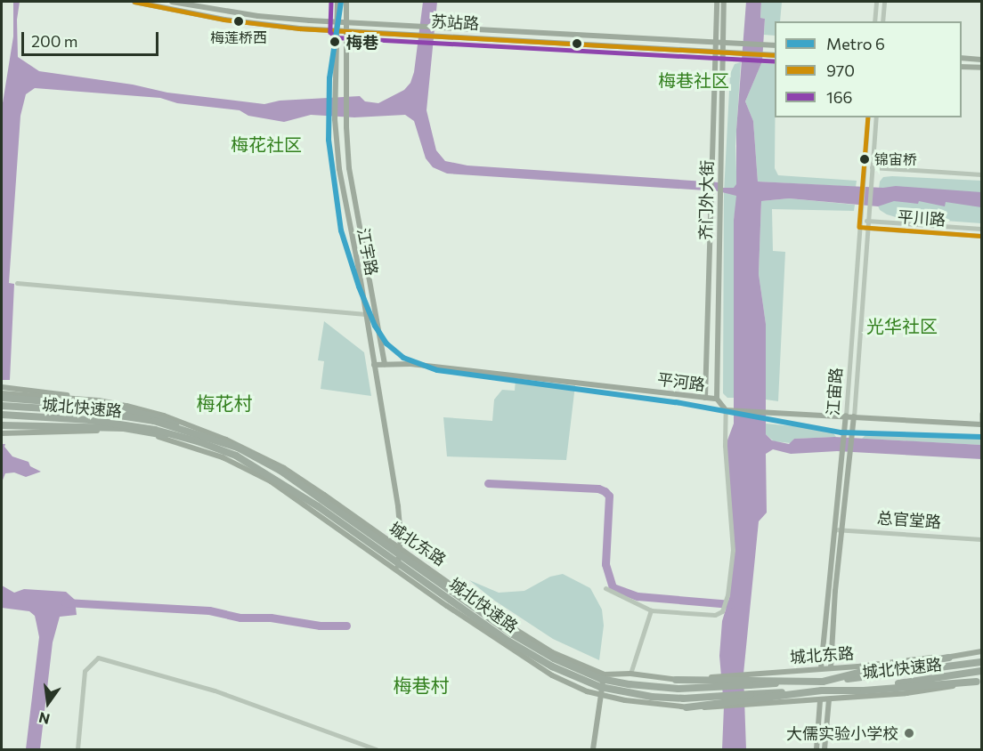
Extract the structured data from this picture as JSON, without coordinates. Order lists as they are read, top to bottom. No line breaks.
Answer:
{"streets":{"highway":["城北快速路"],"main road":["苏站路","齐门外大街","江宇路","平河路","江宙路","城北东路"],"street":["平川路","总官堂路"]},"crossings":[["苏站路","齐门外大街"],["苏站路","江宇路"],["齐门外大街","平河路"],["平川路","江宙路"],["江宇路","平河路"],["江宇路","城北东路"],["江宙路","总官堂路"],["江宙路","城北东路"]],"districts":["梅巷社区","梅花社区","光华社区","梅花村","梅巷村"],"places":["梅莲桥西","梅巷","锦宙桥","大儒实验小学校"],"lines":["metro line 6","transit line 970","transit line 166"],"legend":["Metro 6","970","166"],"scale_bar":"200 m","north":"bottom"}
